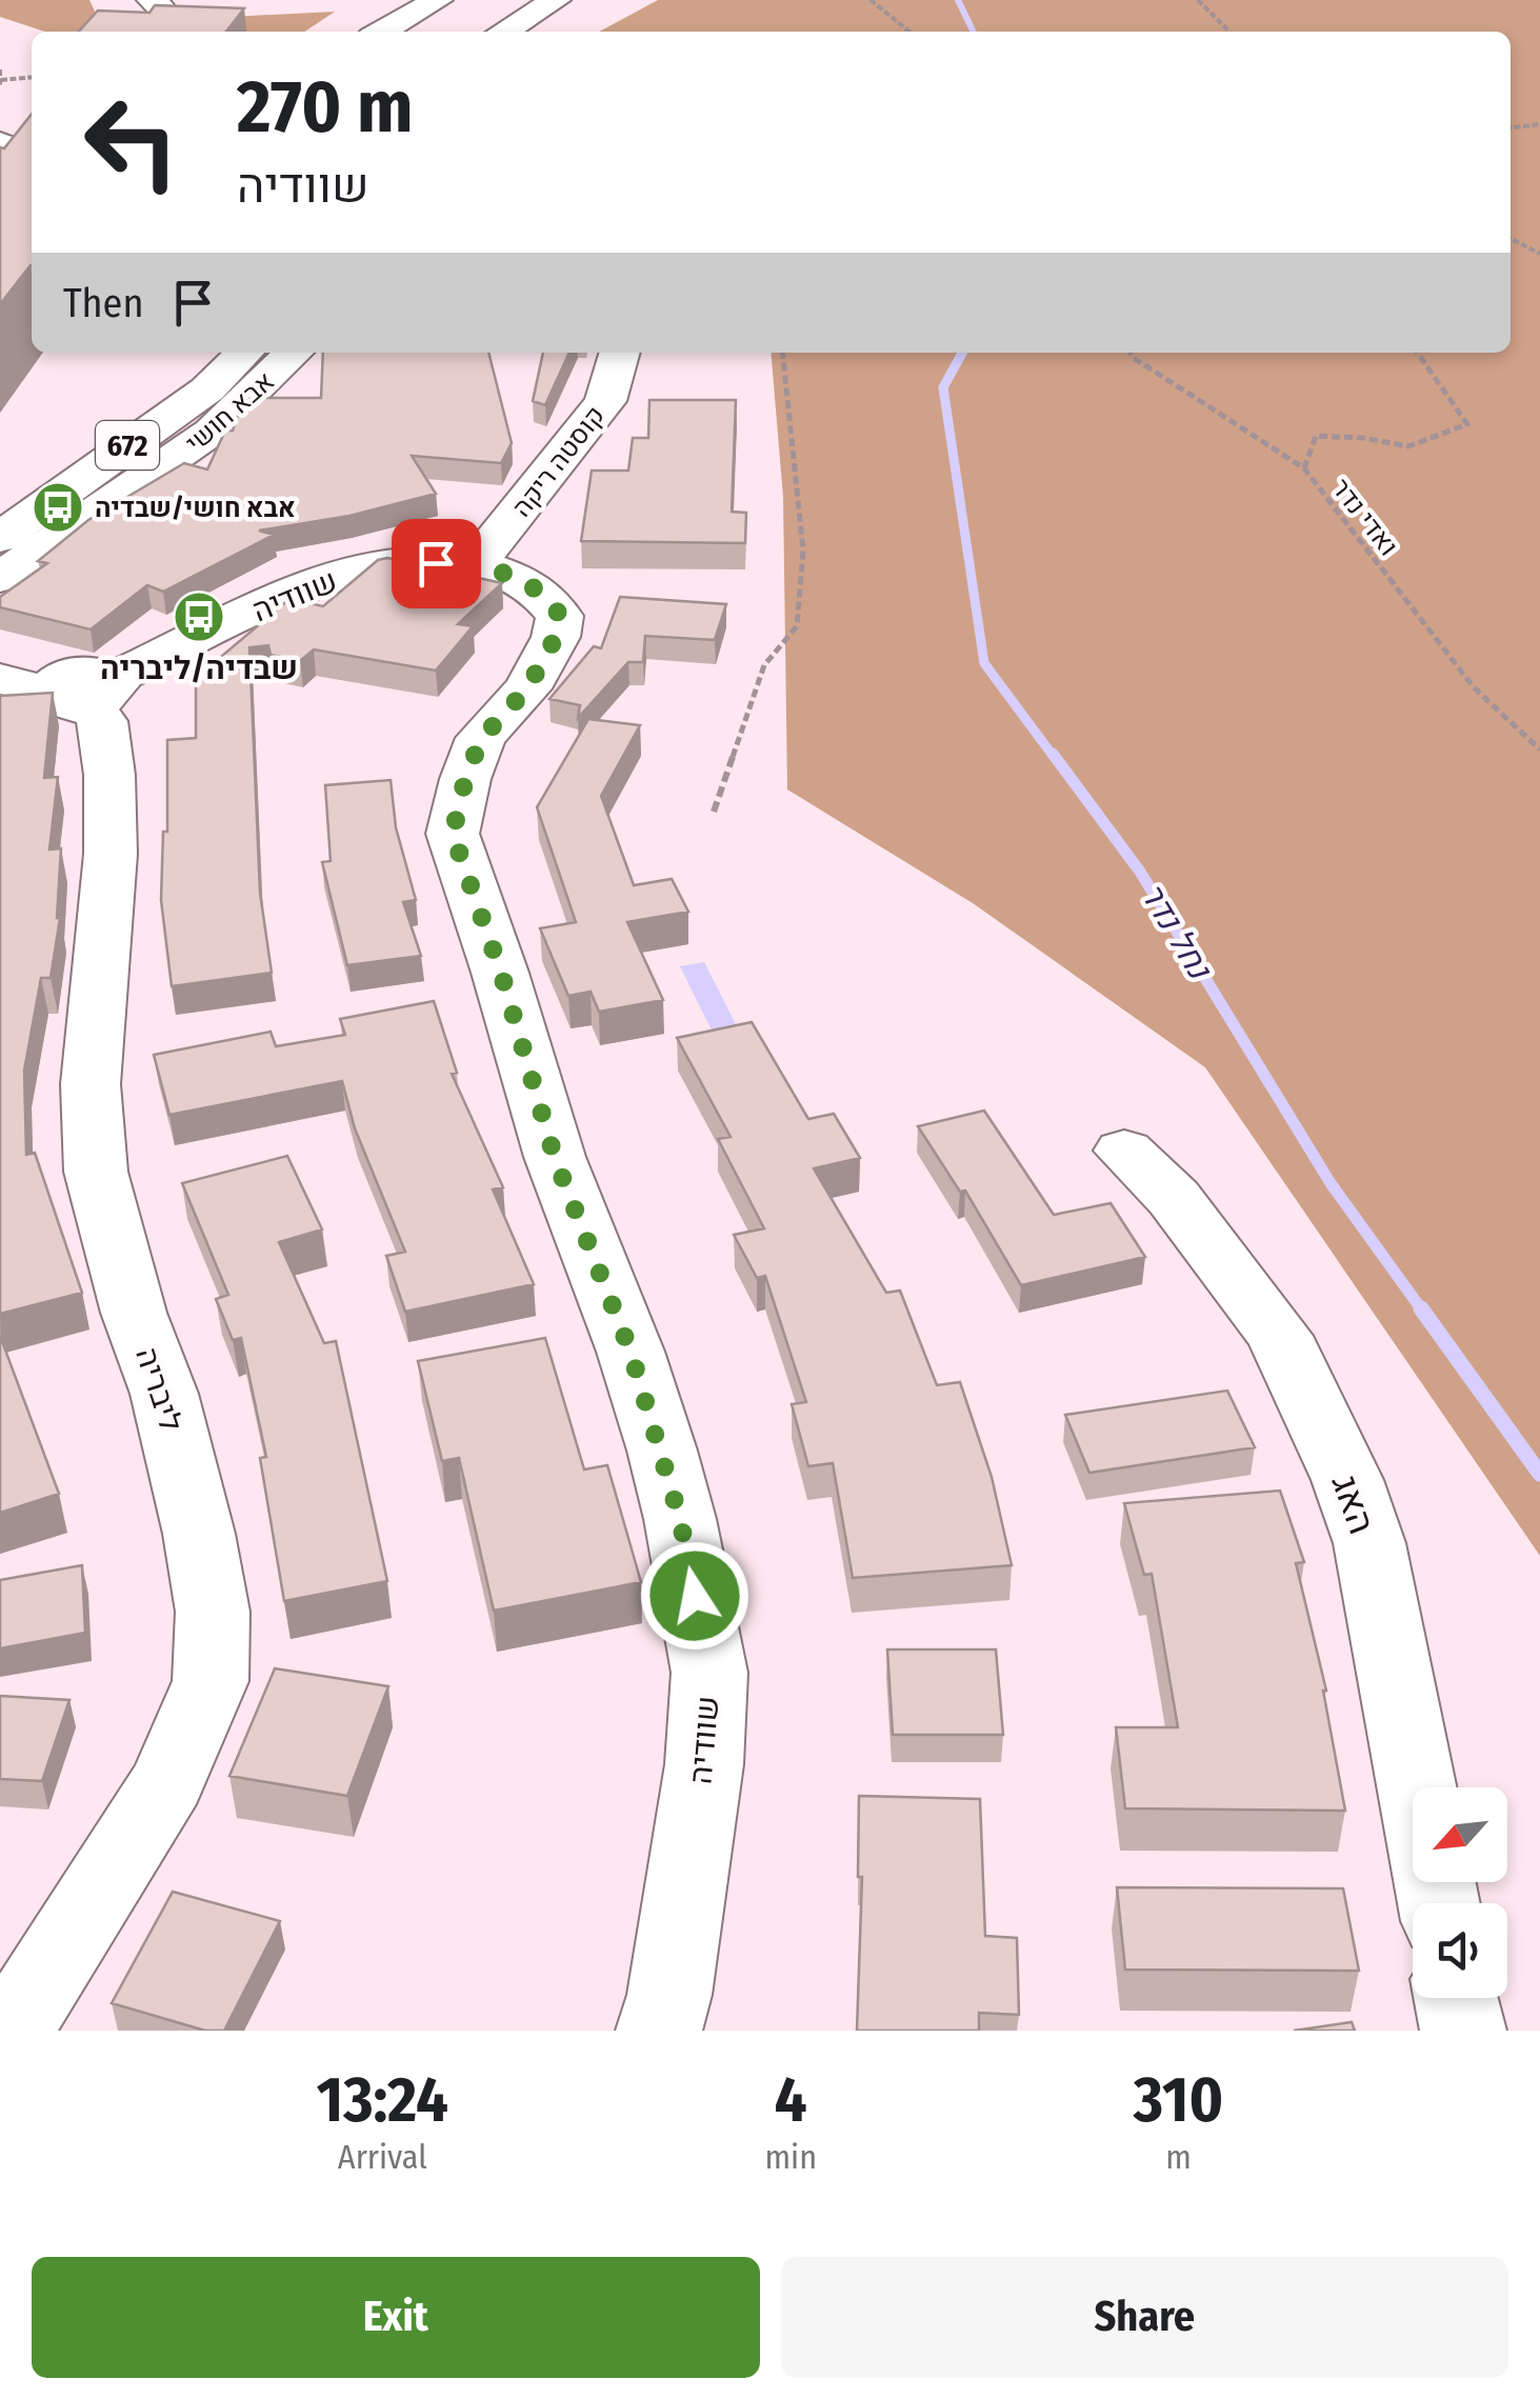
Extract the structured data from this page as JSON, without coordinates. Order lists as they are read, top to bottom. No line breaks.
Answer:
{"streets":{"street":["אבא חושי","672","קוסטה ריקה","שוודיה","ליבריה","האג"],"path":["ואדי נדר"]},"crossings":[["קוסטה ריקה","שוודיה"],["שוודיה","ליבריה"]],"water":["נחל נדר"],"places":{"bus stop":["אבא חושי/שבדיה","שבדיה/ליבריה"]},"north":"bottom left","page":{"turn":["270 m","שוודיה"],"then":"Then","eta":["13:24","Arrival","4","min","310","m"],"buttons":["Exit","Share"]}}
